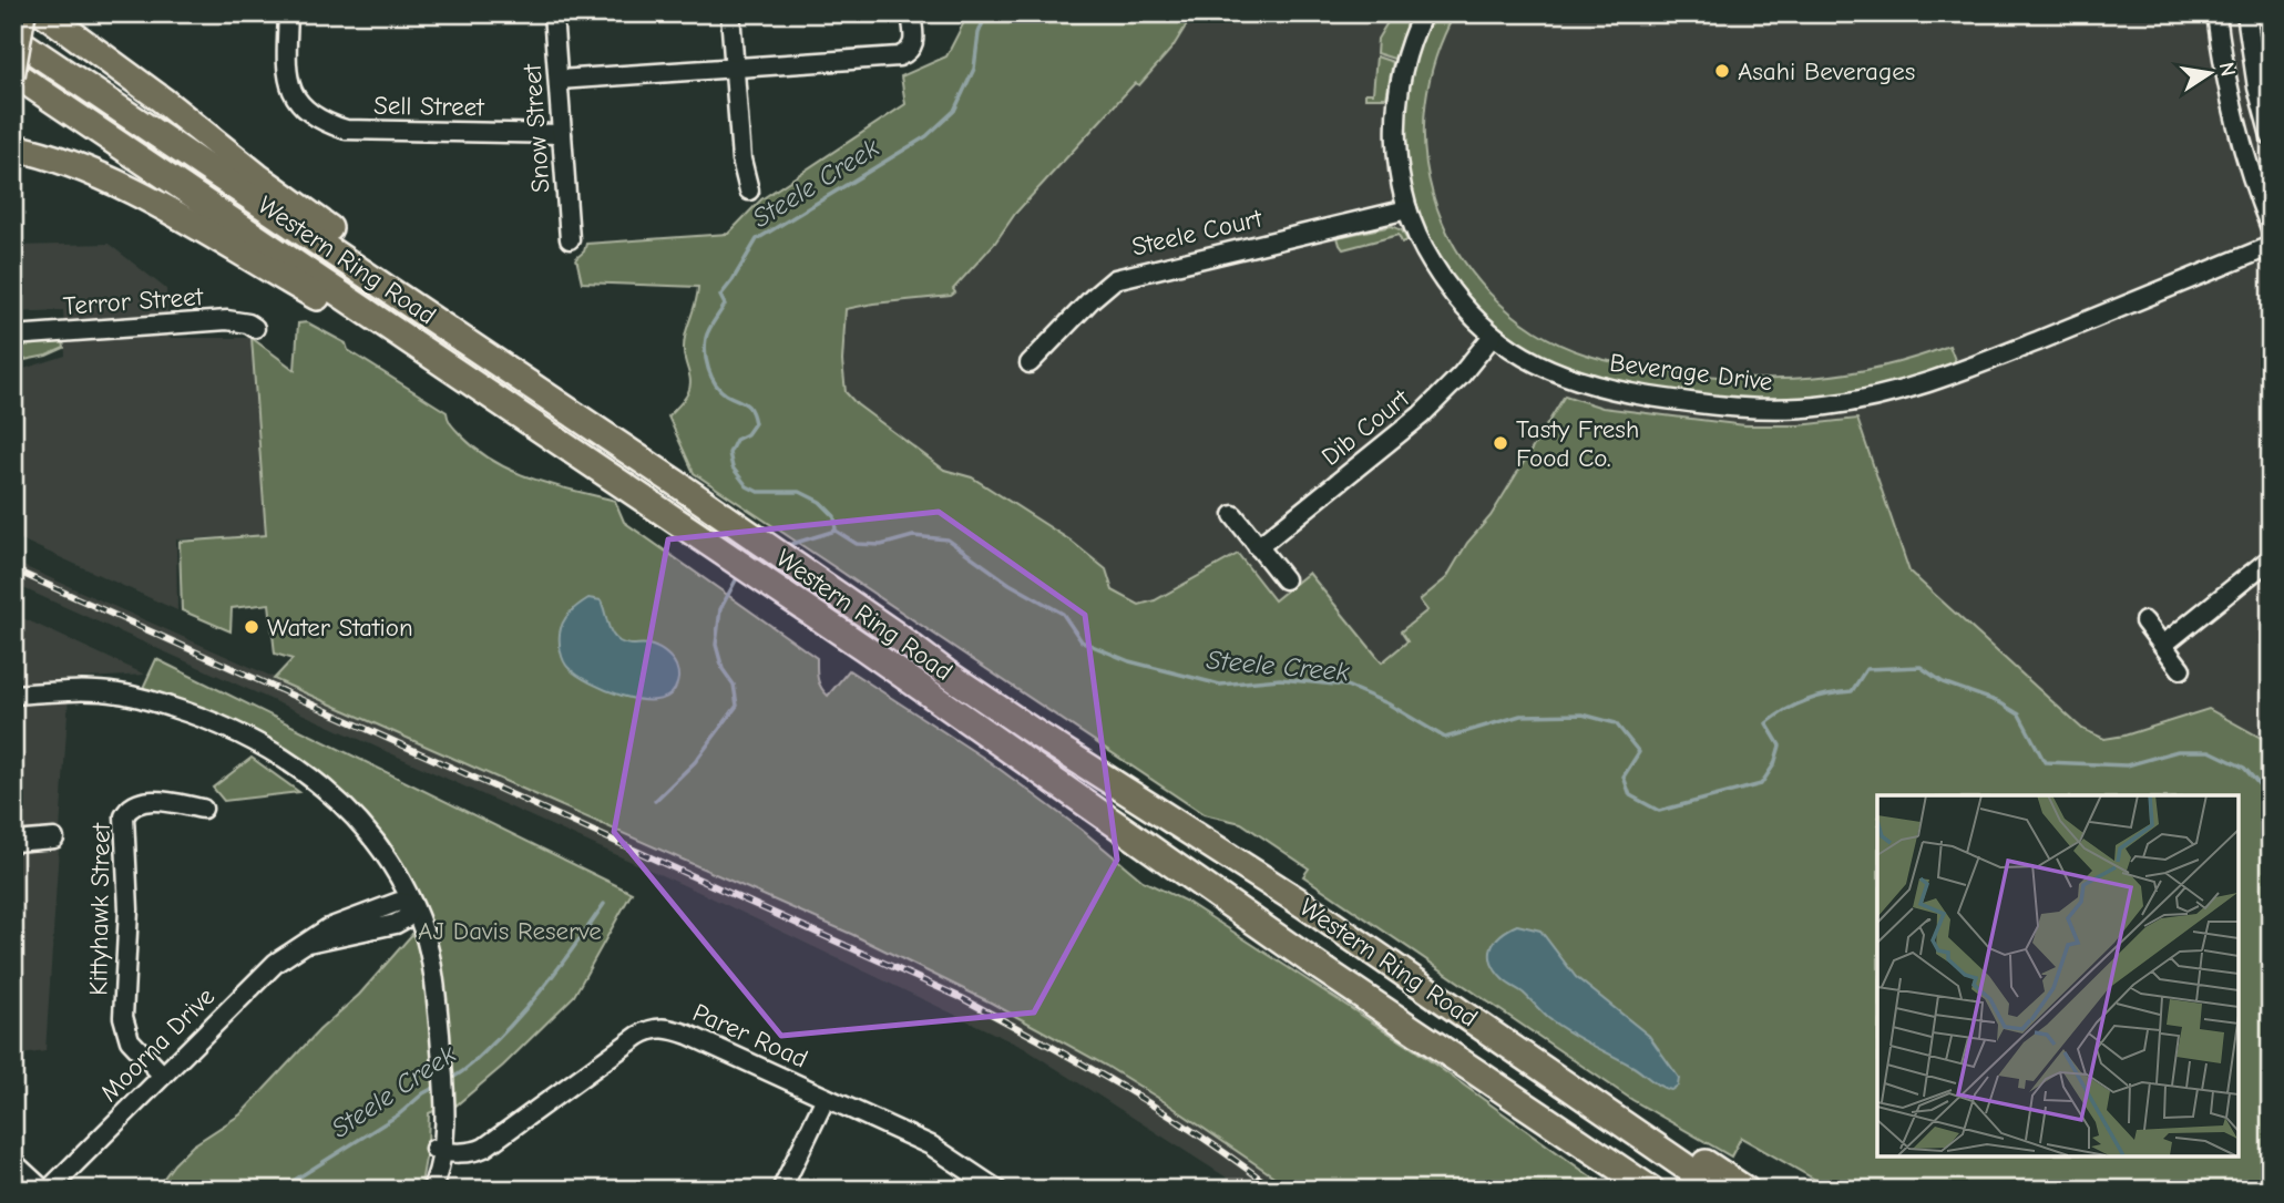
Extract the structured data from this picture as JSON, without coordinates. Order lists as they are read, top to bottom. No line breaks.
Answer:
{"streets":{"highway":["Western Ring Road"],"street":["Sell Street","Snow Street","Steele Court","Terror Street","Beverage Drive","Dib Court","Kittyhawk Street","Parer Road","Moorna Drive"]},"crossings":[["Sell Street","Snow Street"],["Steele Court","Beverage Drive"],["Beverage Drive","Dib Court"],["Kittyhawk Street","Moorna Drive"]],"water":["Steele Creek"],"parks":["AJ Davis Reserve"],"places":["Asahi Beverages","Tasty Fresh Food Co.","Water Station"],"north":"right"}
